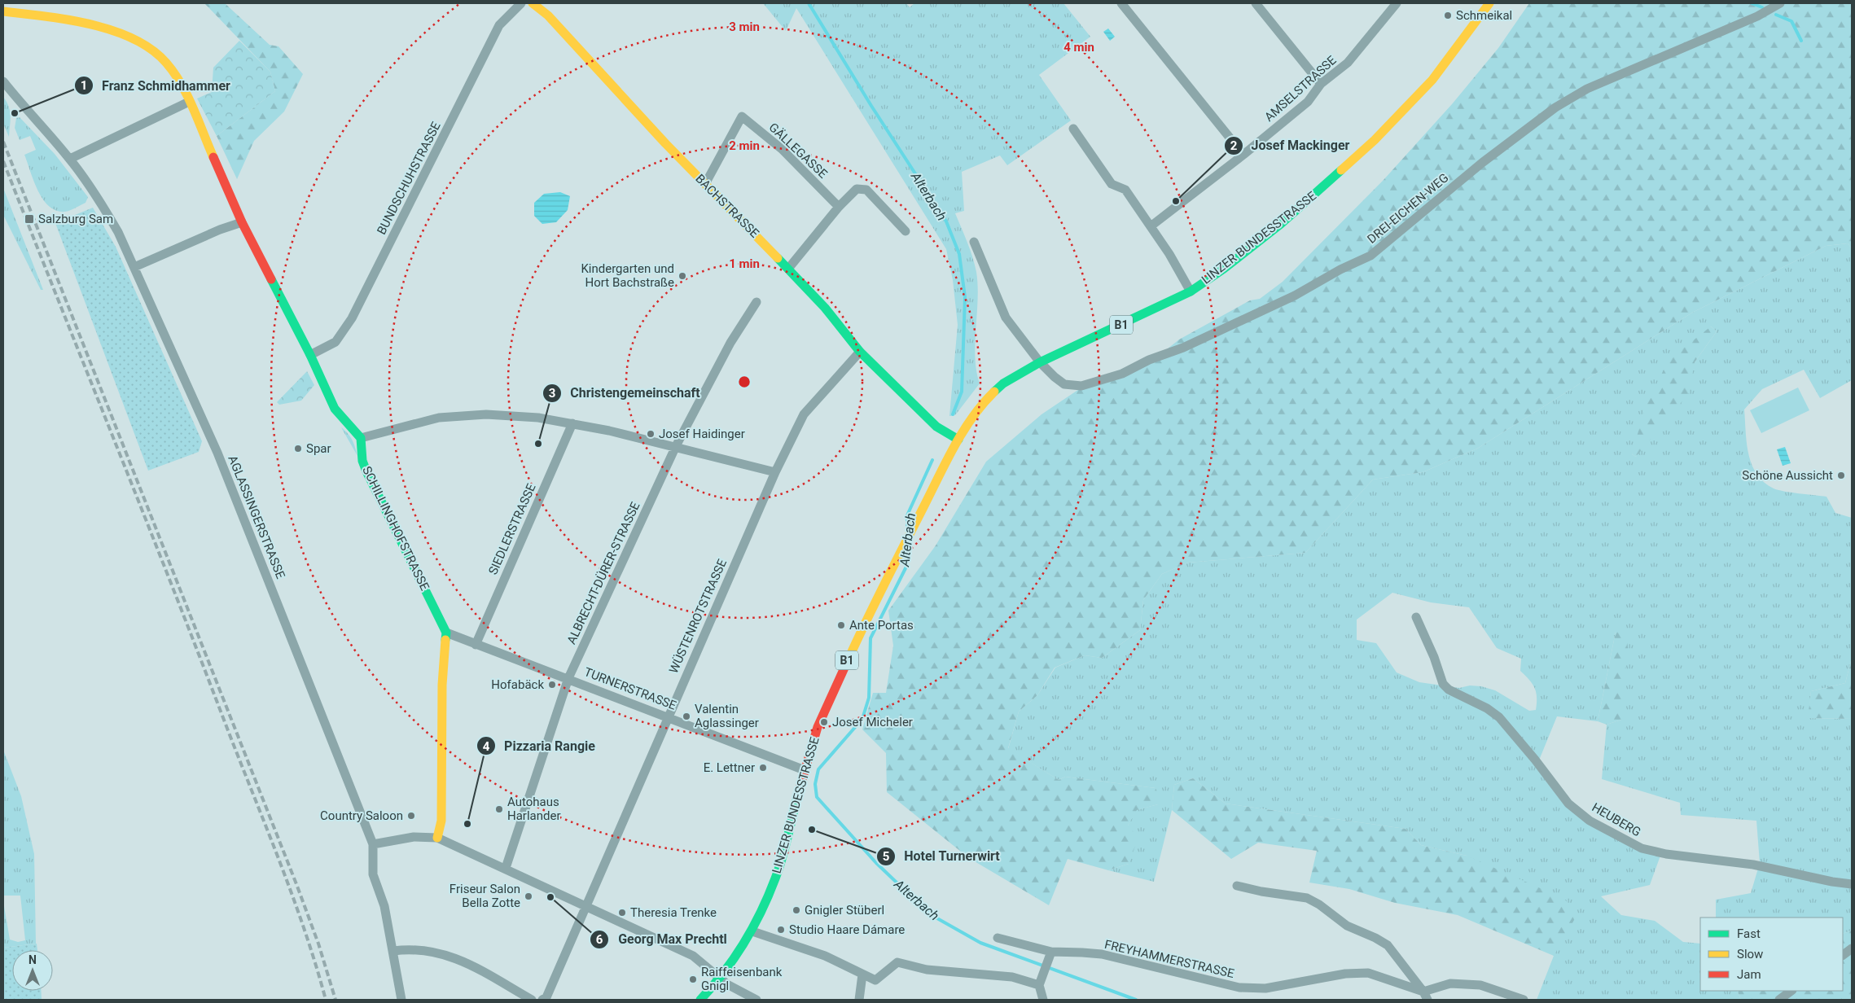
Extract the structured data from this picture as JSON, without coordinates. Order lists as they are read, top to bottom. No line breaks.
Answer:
{"streets":{"street":["AMSELSTRASSE","GÄLLEGASSE","BUNDSCHUHSTRASSE","BACHSTRASSE","DREI-EICHEN-WEG","LINZER BUNDESSTRASSE","B1","AGLASSINGERSTRASSE","SCHILLINGHOFSTRASSE","SIEDLERSTRASSE","ALBRECHT-DÜRER-STRASSE","WÜSTENROTSTRASSE","TURNERSTRASSE","HEUBERG","FREYHAMMERSTRASSE"]},"crossings":[["GÄLLEGASSE","BACHSTRASSE"],["BACHSTRASSE","LINZER BUNDESSTRASSE"],["BACHSTRASSE","WÜSTENROTSTRASSE"],["DREI-EICHEN-WEG","LINZER BUNDESSTRASSE"],["LINZER BUNDESSTRASSE","TURNERSTRASSE"],["SCHILLINGHOFSTRASSE","TURNERSTRASSE"],["SIEDLERSTRASSE","TURNERSTRASSE"],["ALBRECHT-DÜRER-STRASSE","TURNERSTRASSE"],["WÜSTENROTSTRASSE","TURNERSTRASSE"]],"water":["Alterbach"],"places":{"other":["Schmeikal","Franz Schmidhammer","Josef Mackinger","Kindergarten und Hort Bachstraße","Josef Haidinger","Christengemeinschaft","Spar","Schöne Aussicht","Ante Portas","Hofabäck","Valentin Aglassinger","Josef Micheler","E. Lettner","Autohaus Harlander","Country Saloon","Pizzaria Rangie","Hotel Turnerwirt","Friseur Salon Bella Zotte","Georg Max Prechtl","Gnigler Stüberl","Theresia Trenke","Studio Haare Dámare","Raiffeisenbank Gnigl"],"transit":["Salzburg Sam"]},"legend":["Fast","Slow","Jam"],"north":"top","rings":["3 min","4 min","2 min","1 min"]}
